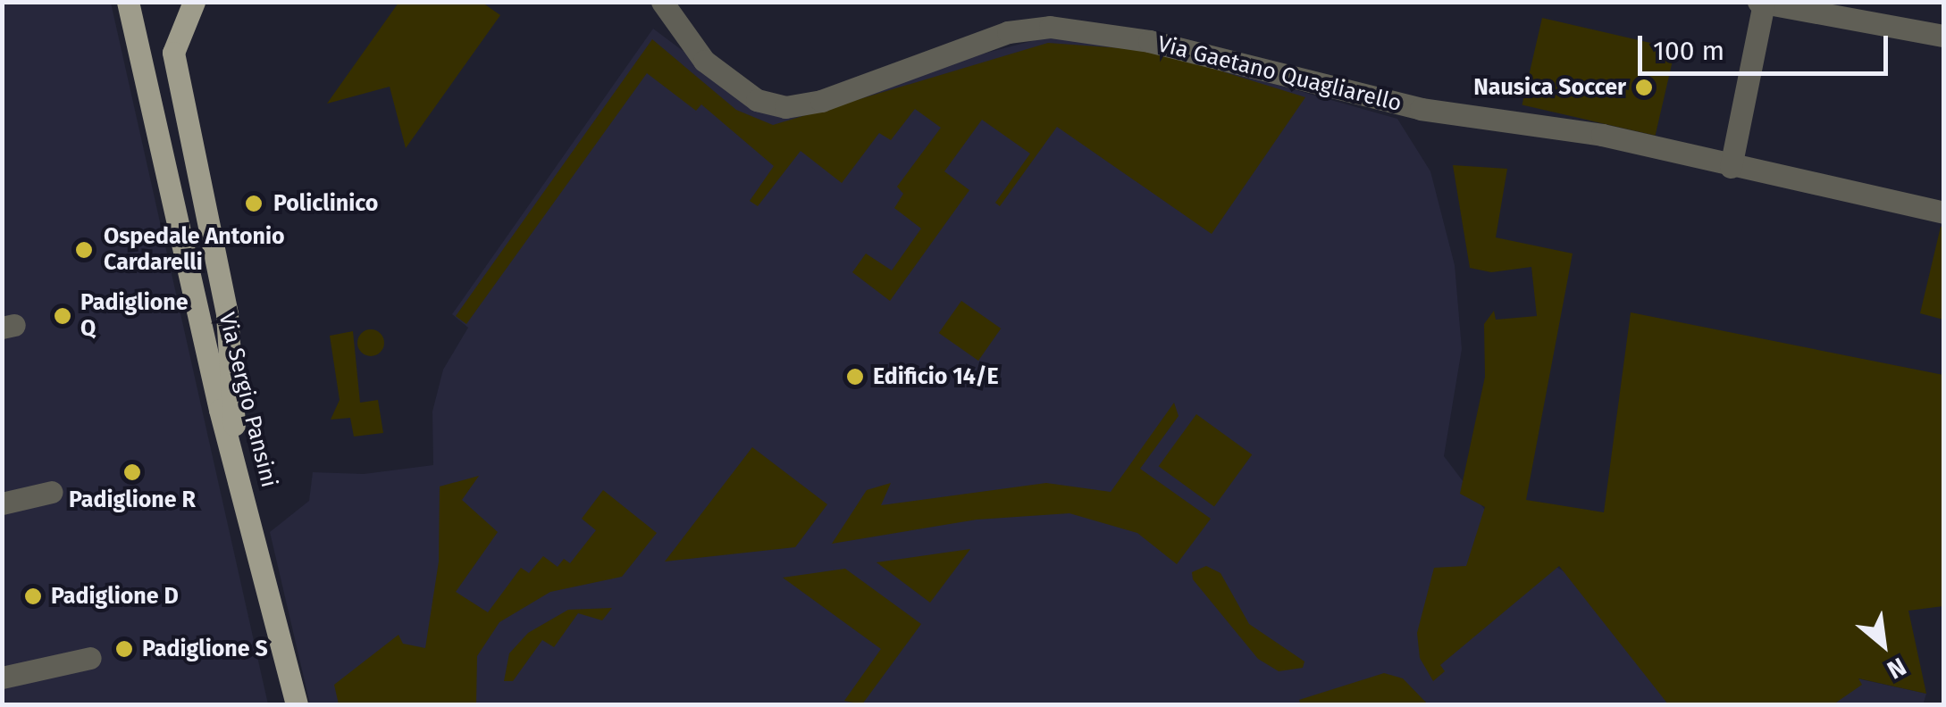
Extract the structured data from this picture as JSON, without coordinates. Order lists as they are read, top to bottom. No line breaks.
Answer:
{"streets":{"main road":["Via Sergio Pansini"],"street":["Via Gaetano Quagliarello"]},"places":["Nausica Soccer","Policlinico","Ospedale Antonio Cardarelli","Padiglione Q","Edificio 14/E","Padiglione R","Padiglione D","Padiglione S"],"scale_bar":"100 m","north":"bottom right"}
